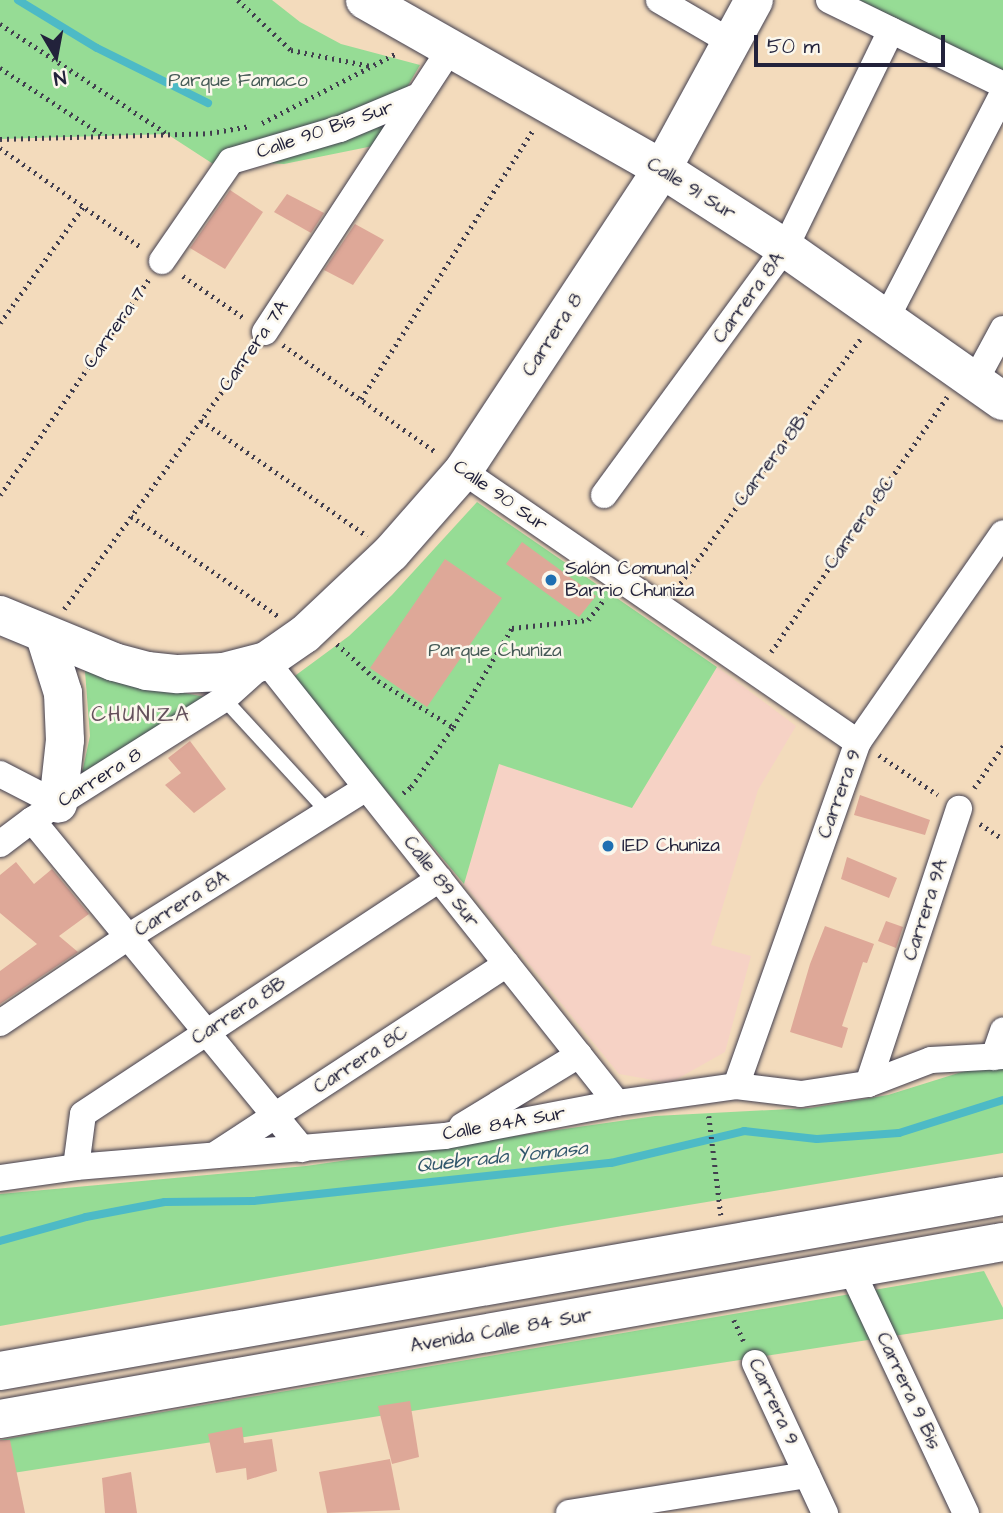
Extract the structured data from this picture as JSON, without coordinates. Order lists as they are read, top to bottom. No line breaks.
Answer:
{"streets":{"main road":["Calle 91 Sur","Carrera 8","Avenida Calle 84 Sur"],"street":["Calle 90 Bis Sur","Carrera 8A","Carrera 7A","Carrera 8B","Calle 90 Sur","Carrera 8C","Carrera 9","Calle 89 Sur","Carrera 9A","Calle 84A Sur","Carrera 9 Bis"],"path":["Carrera 7"]},"crossings":[["Calle 90 Bis Sur","Carrera 7"],["Calle 90 Bis Sur","Carrera 7A"],["Calle 90 Bis Sur","Calle 90 Sur"],["Calle 91 Sur","Carrera 8A"],["Calle 91 Sur","Carrera 8"],["Calle 91 Sur","Carrera 7A"],["Calle 91 Sur","Carrera 8B"],["Calle 91 Sur","Carrera 8C"],["Carrera 8A","Calle 89 Sur"],["Carrera 7","Calle 90 Sur"],["Carrera 8","Calle 90 Sur"],["Carrera 8","Calle 89 Sur"],["Carrera 7A","Calle 90 Sur"],["Carrera 8B","Calle 90 Sur"],["Carrera 8B","Calle 89 Sur"],["Carrera 8B","Calle 84A Sur"],["Calle 90 Sur","Carrera 8C"],["Calle 90 Sur","Carrera 9"],["Carrera 8C","Calle 89 Sur"],["Carrera 8C","Calle 84A Sur"],["Carrera 9","Calle 84A Sur"],["Carrera 9","Avenida Calle 84 Sur"],["Calle 89 Sur","Calle 84A Sur"],["Carrera 9A","Calle 84A Sur"],["Avenida Calle 84 Sur","Carrera 9 Bis"]],"districts":["CHUNIZA"],"water":["Quebrada Yomasa"],"parks":["Parque Famaco","Parque Chuniza"],"places":["Salón Comunal Barrio Chuniza","IED Chuniza"],"scale_bar":"50 m","north":"bottom"}
